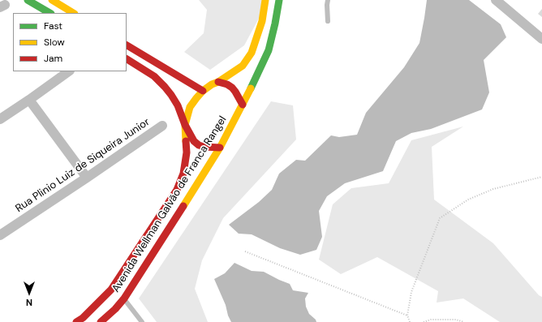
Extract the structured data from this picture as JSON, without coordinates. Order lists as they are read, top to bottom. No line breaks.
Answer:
{"streets":{"main road":["Avenida Wellman Galvão de Franca Rangel"],"street":["Rua Plinio Luiz de Siqueira Junior"]},"legend":["Fast","Slow","Jam"],"north":"bottom"}
